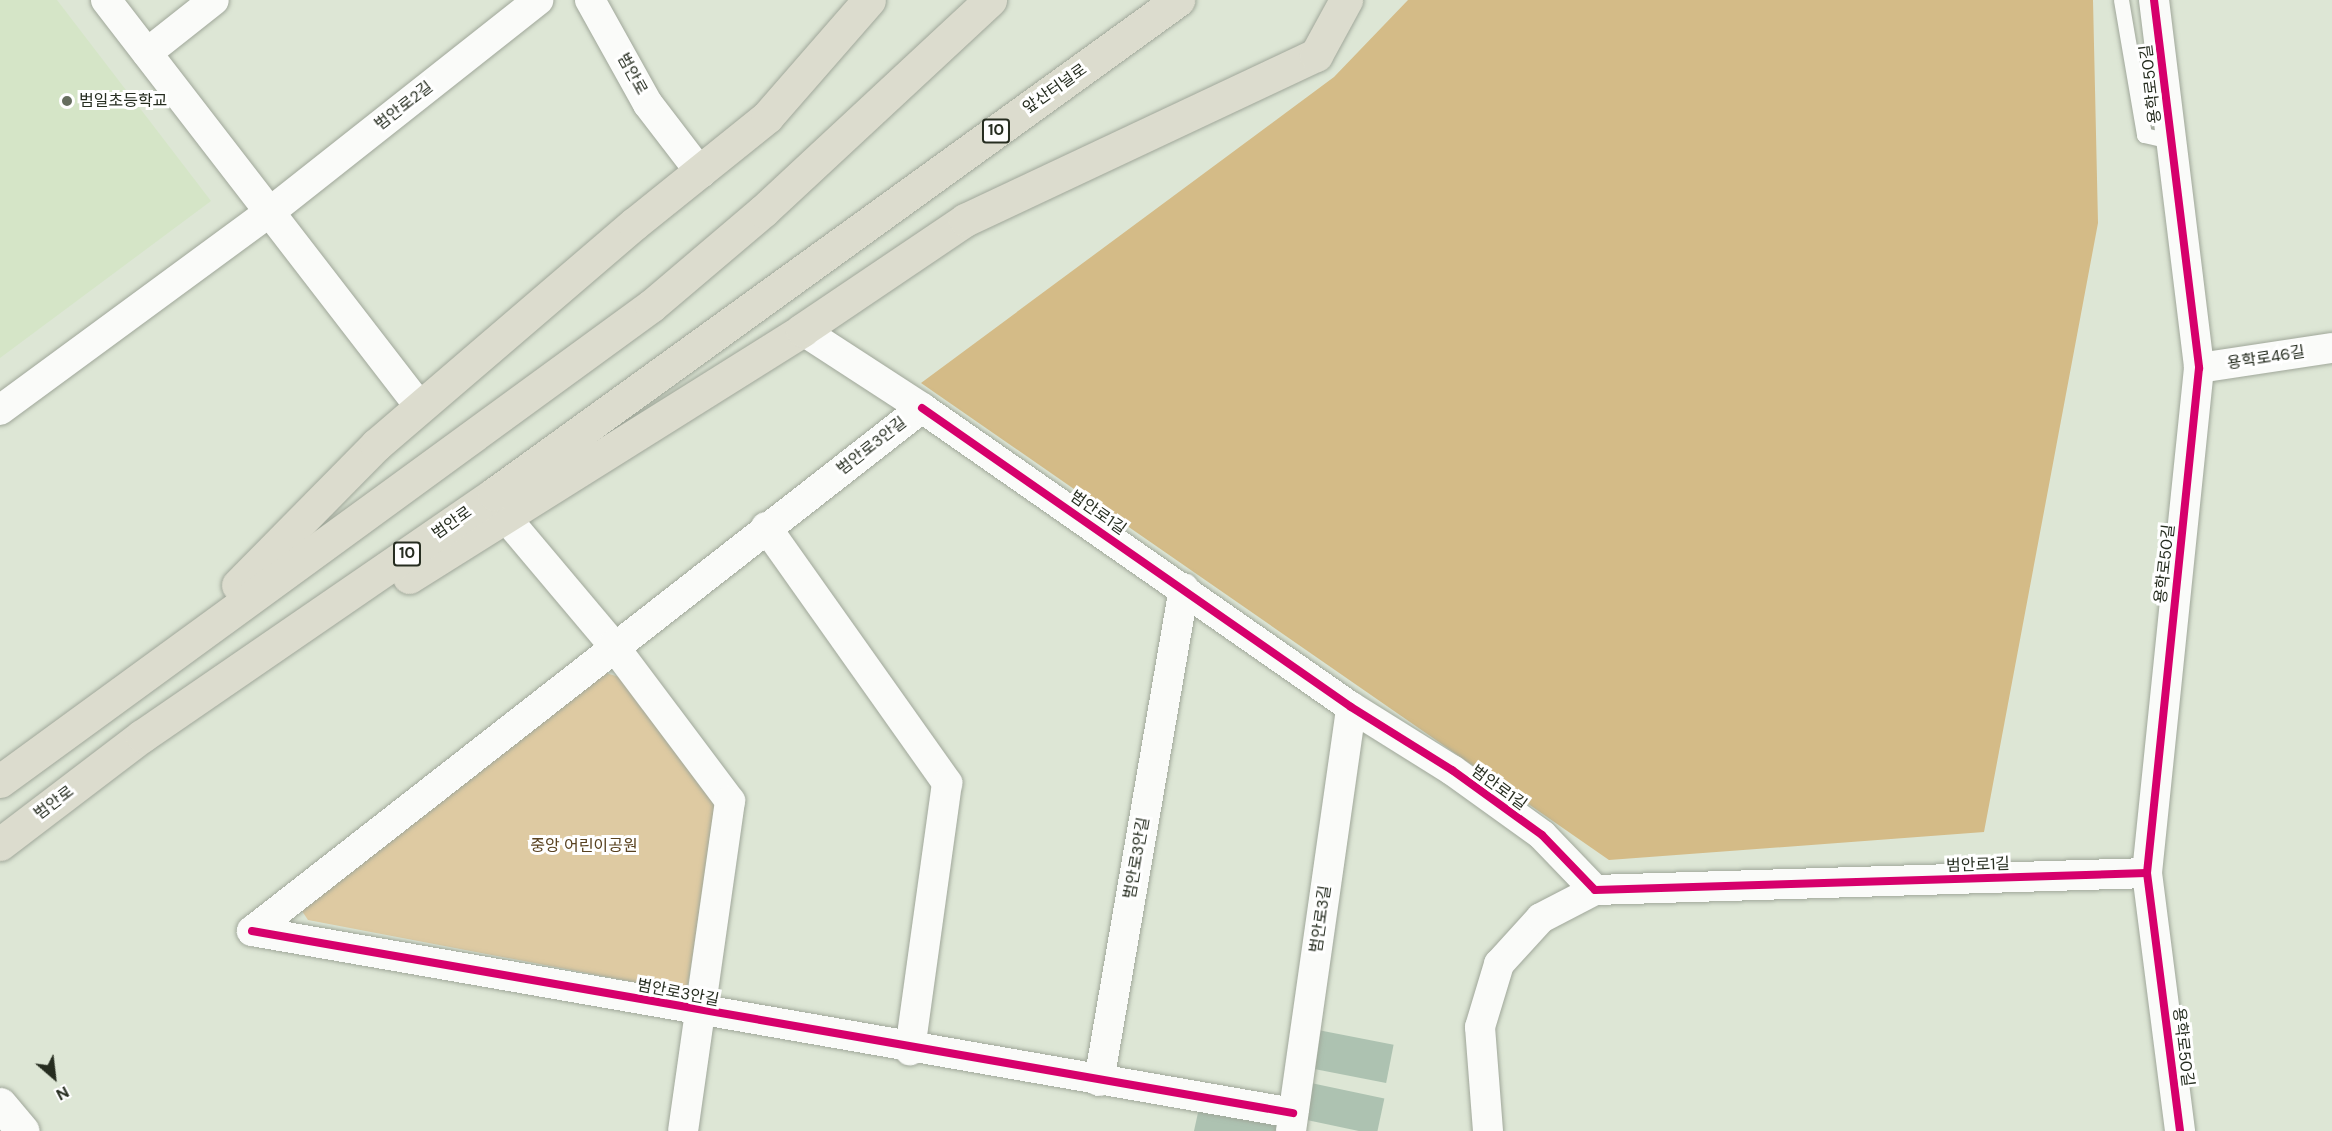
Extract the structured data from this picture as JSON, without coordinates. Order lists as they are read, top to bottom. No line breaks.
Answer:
{"streets":{"highway":["범안로","앞산터널로","10"],"street":["용학로50길","범안로2길","용학로46길","범안로3안길","범안로1길","범안로3길"]},"crossings":[["범안로","앞산터널로"],["용학로50길","용학로46길"],["용학로50길","범안로1길"],["범안로3안길","범안로1길"],["범안로1길","범안로3길"]],"parks":["중앙 어린이공원"],"places":["범일초등학교"],"north":"bottom right"}
